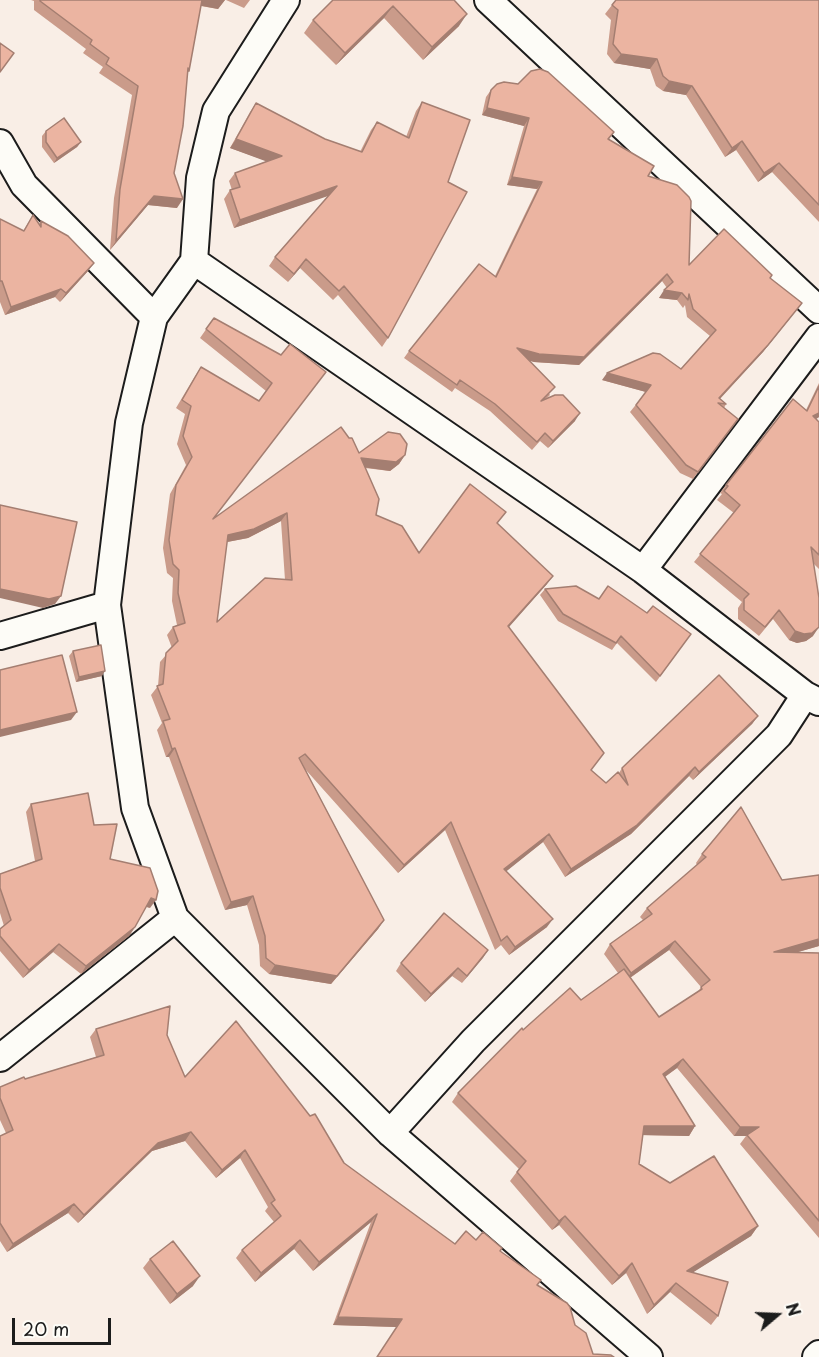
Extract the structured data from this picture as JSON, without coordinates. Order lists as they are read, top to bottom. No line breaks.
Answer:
{"scale_bar":"20 m","north":"right"}
